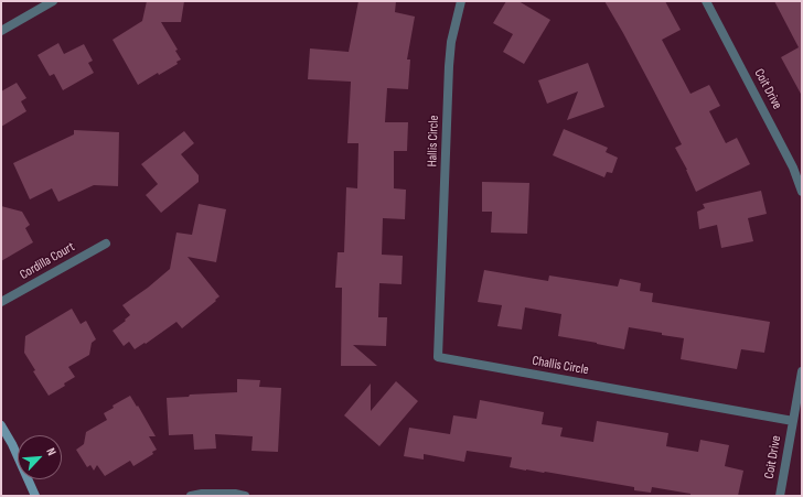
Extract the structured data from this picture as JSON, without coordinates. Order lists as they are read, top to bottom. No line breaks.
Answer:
{"streets":{"street":["Coit Drive","Hallis Circle","Cordilla Court","Challis Circle"]},"crossings":[["Coit Drive","Challis Circle"],["Hallis Circle","Challis Circle"]],"north":"top right"}
